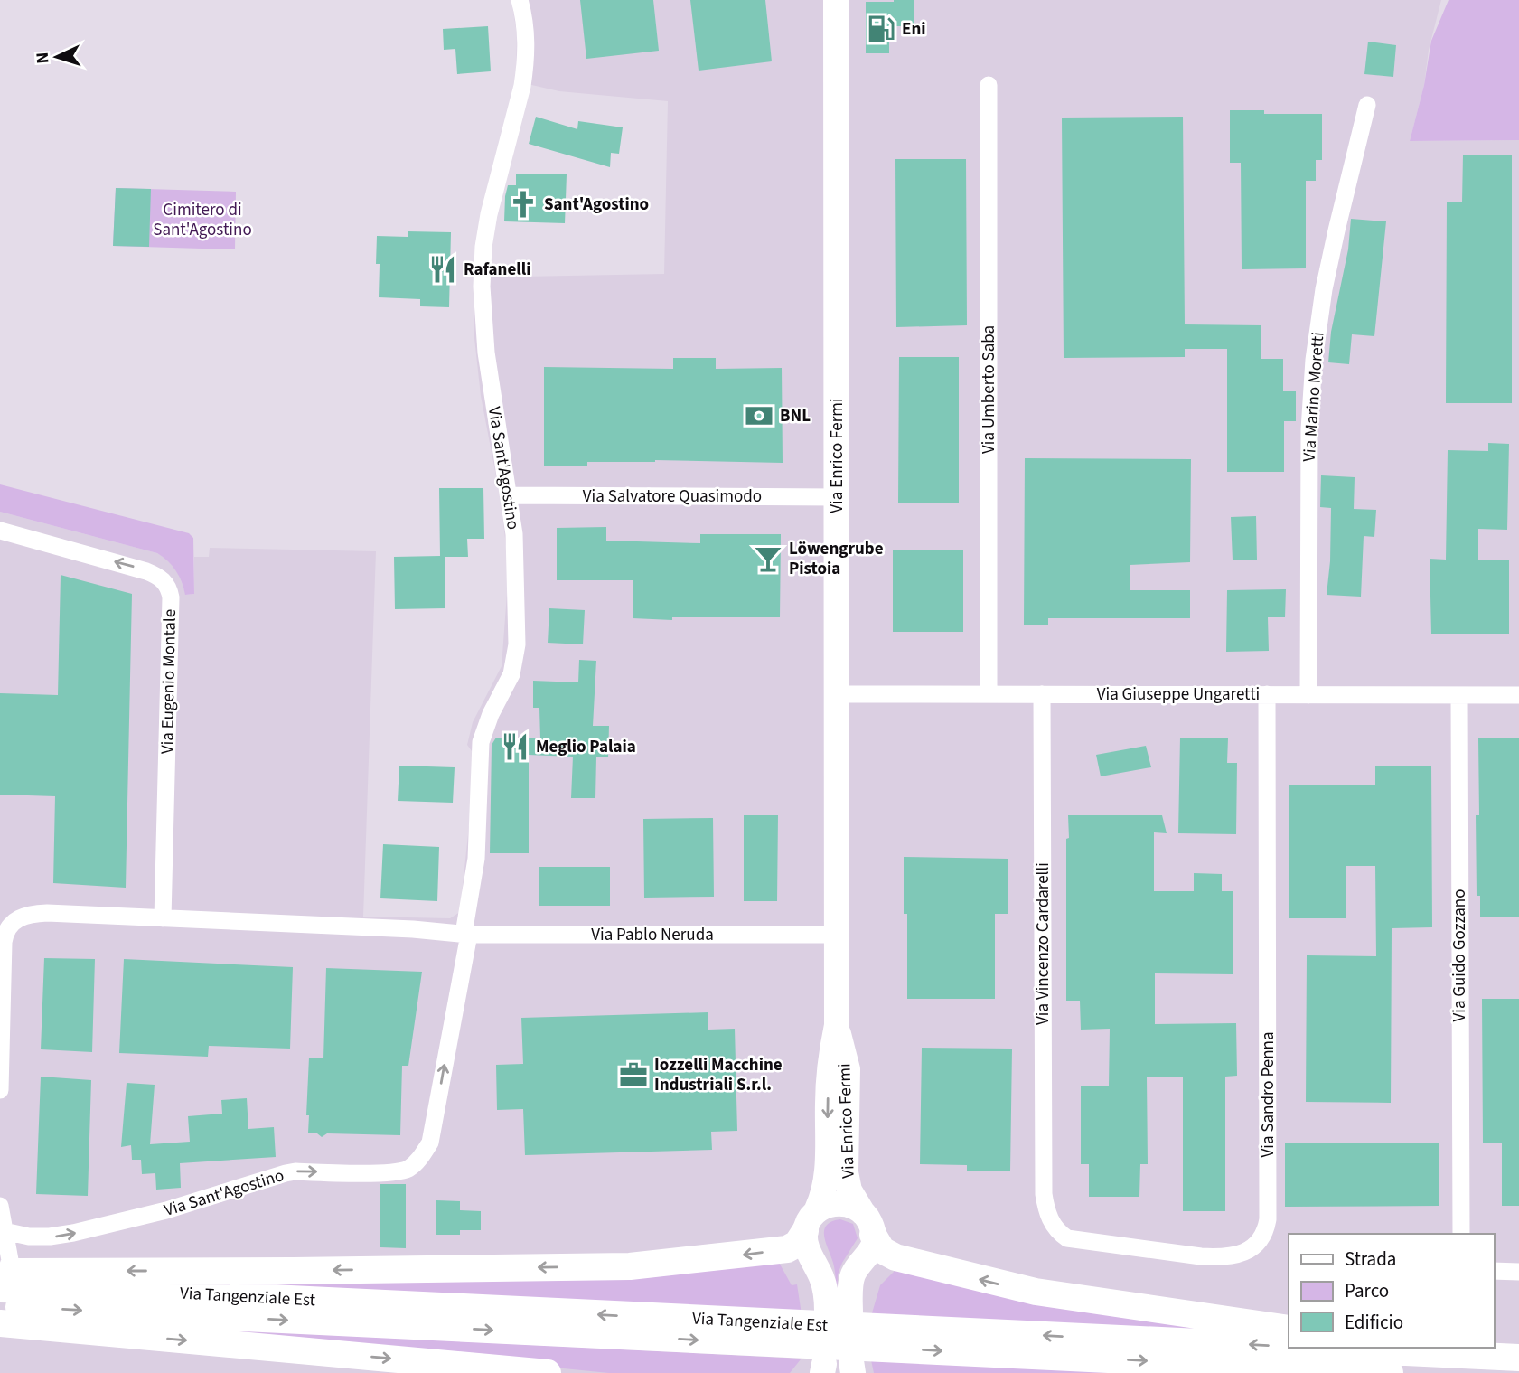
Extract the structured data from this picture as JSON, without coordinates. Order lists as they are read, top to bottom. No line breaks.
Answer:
{"streets":{"main road":["Via Tangenziale Est"],"street":["Via Umberto Saba","Via Marino Moretti","Via Enrico Fermi","Via Sant'Agostino","Via Salvatore Quasimodo","Via Eugenio Montale","Via Giuseppe Ungaretti","Via Pablo Neruda","Via Vincenzo Cardarelli","Via Guido Gozzano","Via Sandro Penna"]},"crossings":[["Via Umberto Saba","Via Giuseppe Ungaretti"],["Via Marino Moretti","Via Giuseppe Ungaretti"],["Via Enrico Fermi","Via Salvatore Quasimodo"],["Via Enrico Fermi","Via Giuseppe Ungaretti"],["Via Enrico Fermi","Via Pablo Neruda"],["Via Sant'Agostino","Via Salvatore Quasimodo"],["Via Sant'Agostino","Via Pablo Neruda"],["Via Giuseppe Ungaretti","Via Vincenzo Cardarelli"],["Via Giuseppe Ungaretti","Via Guido Gozzano"],["Via Giuseppe Ungaretti","Via Sandro Penna"],["Via Vincenzo Cardarelli","Via Sandro Penna"]],"one_way":["Via Eugenio Montale"],"parks":["Cimitero di Sant'Agostino"],"places":{"fuel station":["Eni"],"church":["Sant'Agostino"],"restaurant":["Rafanelli","Meglio Palaia"],"bank":["BNL"],"bar":["Löwengrube Pistoia"],"office":["Iozzelli Macchine Industriali S.r.l."]},"legend":["Strada","Parco","Edificio"],"north":"left"}
